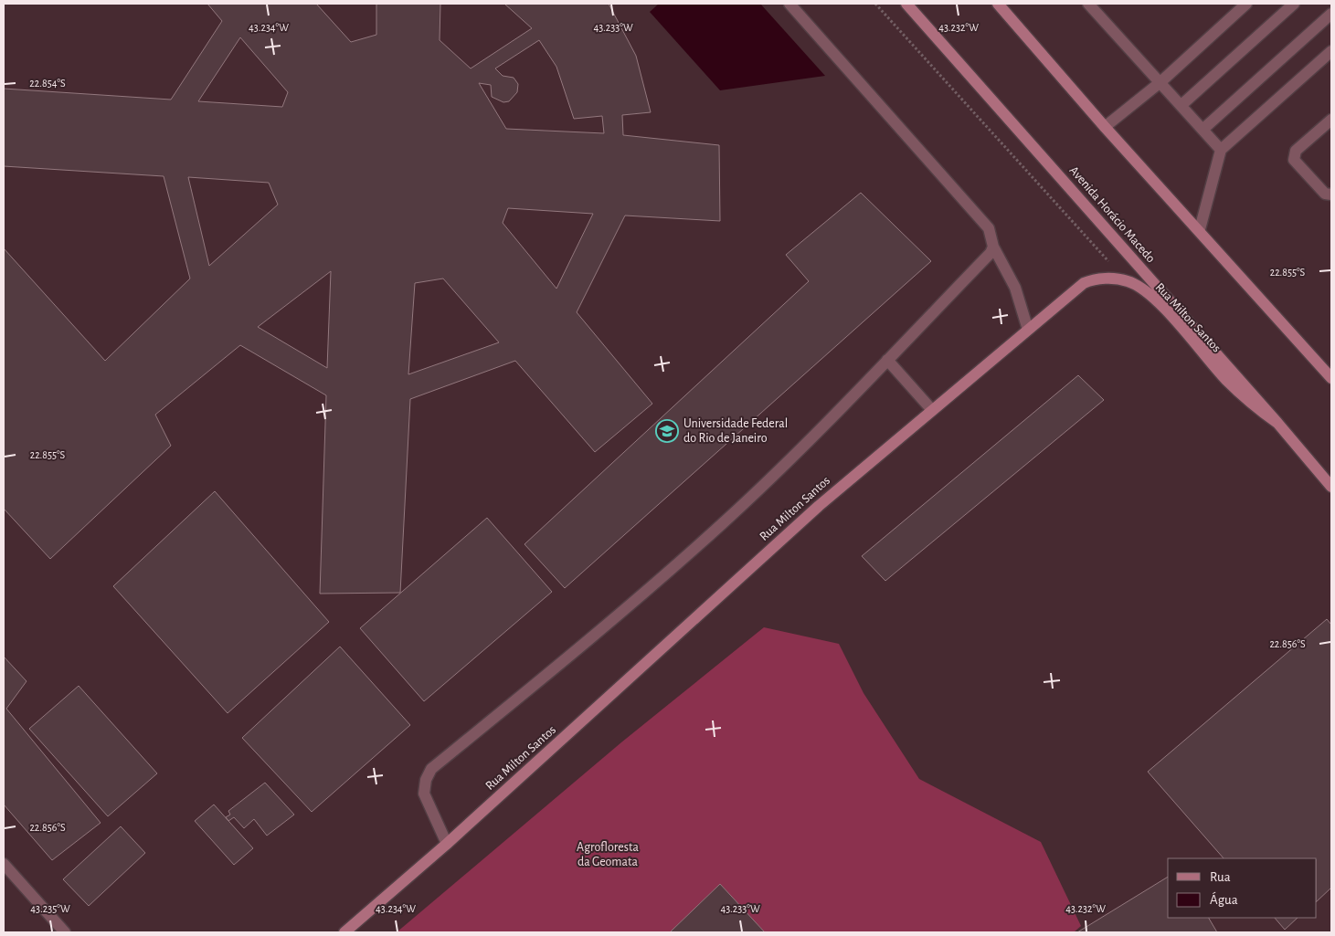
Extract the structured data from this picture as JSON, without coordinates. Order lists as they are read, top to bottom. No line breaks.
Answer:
{"streets":{"street":["Avenida Horácio Macedo","Rua Milton Santos"]},"crossings":[["Avenida Horácio Macedo","Rua Milton Santos"]],"parks":["Agrofloresta da Geomata"],"places":{"school or university":["Universidade Federal do Rio de Janeiro"]},"legend":["Rua","Água"],"coordinates":["43.234°W","43.233°W","43.232°W","22.854°S","22.855°S","22.856°S","43.235°W"]}
